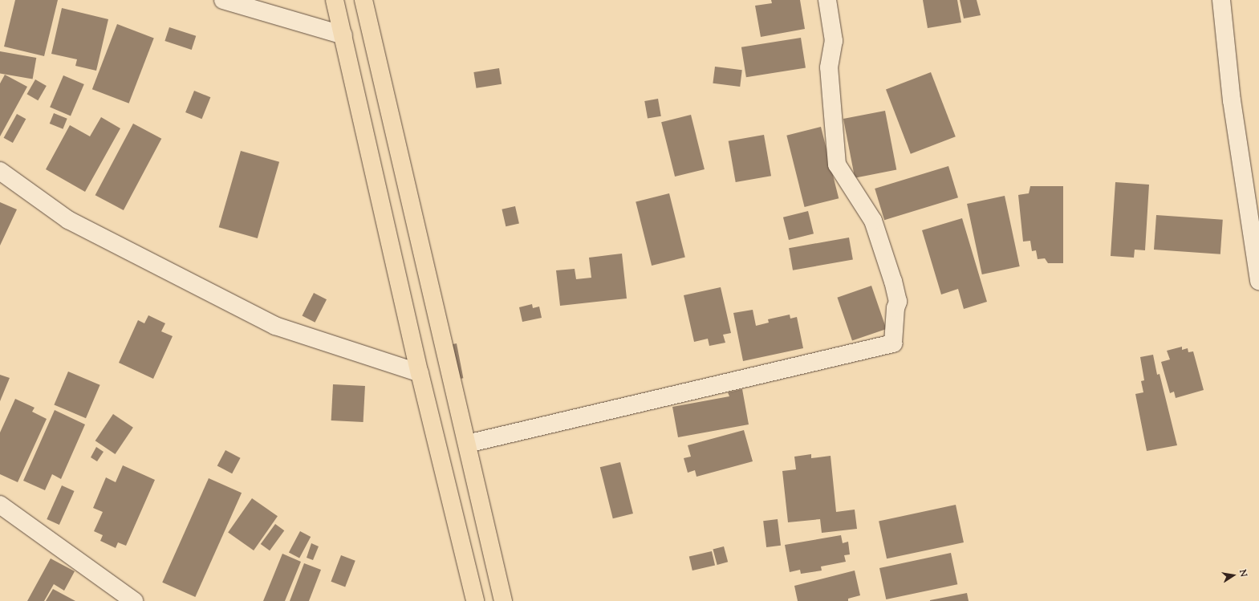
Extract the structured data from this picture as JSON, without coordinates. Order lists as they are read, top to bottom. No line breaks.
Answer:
{"north":"right"}
